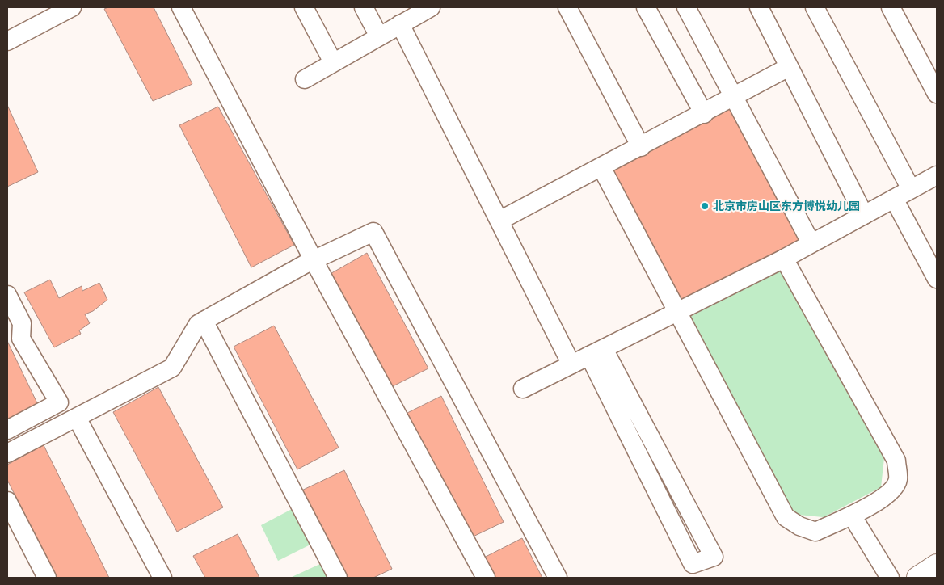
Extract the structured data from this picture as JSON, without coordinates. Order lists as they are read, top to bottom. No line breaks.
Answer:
{"places":["北京市房山区东方博悦幼儿园"]}
